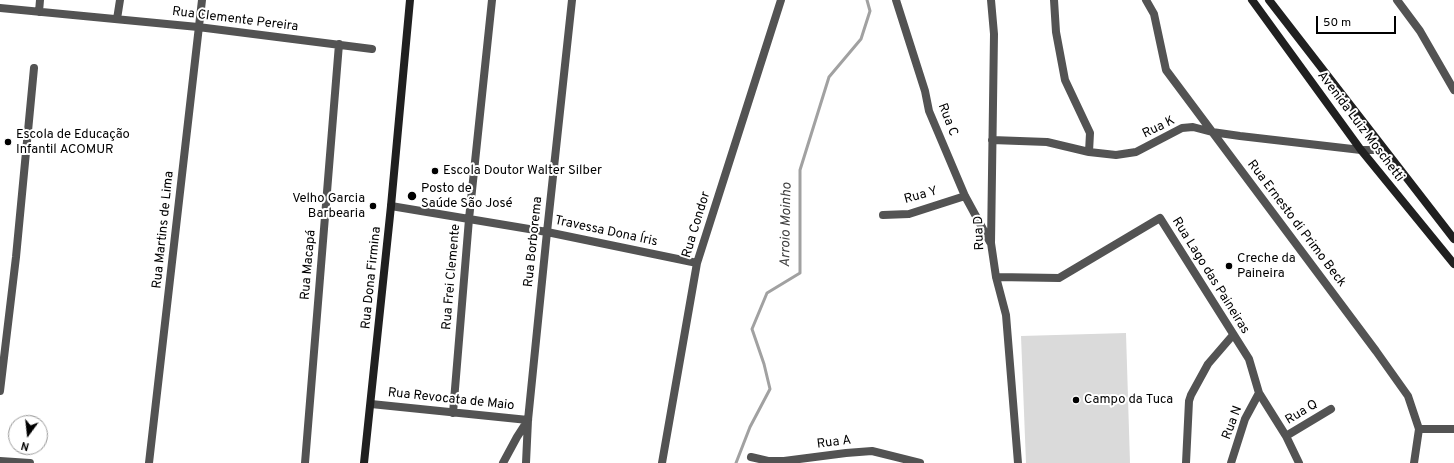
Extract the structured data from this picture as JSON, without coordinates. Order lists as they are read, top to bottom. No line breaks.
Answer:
{"streets":{"street":["Rua Clemente Pereira","Rua C","Avenida Luiz Moschetti","Rua K","Rua Y","Rua Ernesto di Primo Beck","Rua Condor","Rua Martins de Lima","Travessa Dona Íris","Rua D","Rua Borborema","Rua Macapá","Rua Lago das Paineiras","Rua Frei Clemente","Rua Dona Firmina","Rua Revocata de Maio","Rua Q","Rua N","Rua A"]},"crossings":[["Rua Clemente Pereira","Rua Martins de Lima"],["Rua Clemente Pereira","Rua Macapá"],["Rua C","Rua Y"],["Rua C","Rua D"],["Avenida Luiz Moschetti","Rua K"],["Rua K","Rua Ernesto di Primo Beck"],["Rua K","Rua D"],["Rua Condor","Travessa Dona Íris"],["Travessa Dona Íris","Rua Borborema"],["Travessa Dona Íris","Rua Frei Clemente"],["Travessa Dona Íris","Rua Dona Firmina"],["Rua D","Rua Lago das Paineiras"],["Rua Borborema","Rua Revocata de Maio"],["Rua Lago das Paineiras","Rua Q"],["Rua Lago das Paineiras","Rua N"],["Rua Frei Clemente","Rua Revocata de Maio"],["Rua Dona Firmina","Rua Revocata de Maio"]],"water":["Arroio Moinho"],"places":["Escola de Educação Infantil ACOMUR","Escola Doutor Walter Silber","Posto de Saúde São José","Velho Garcia Barbearia","Creche da Paineira","Campo da Tuca"],"scale_bar":"50 m","north":"bottom"}
